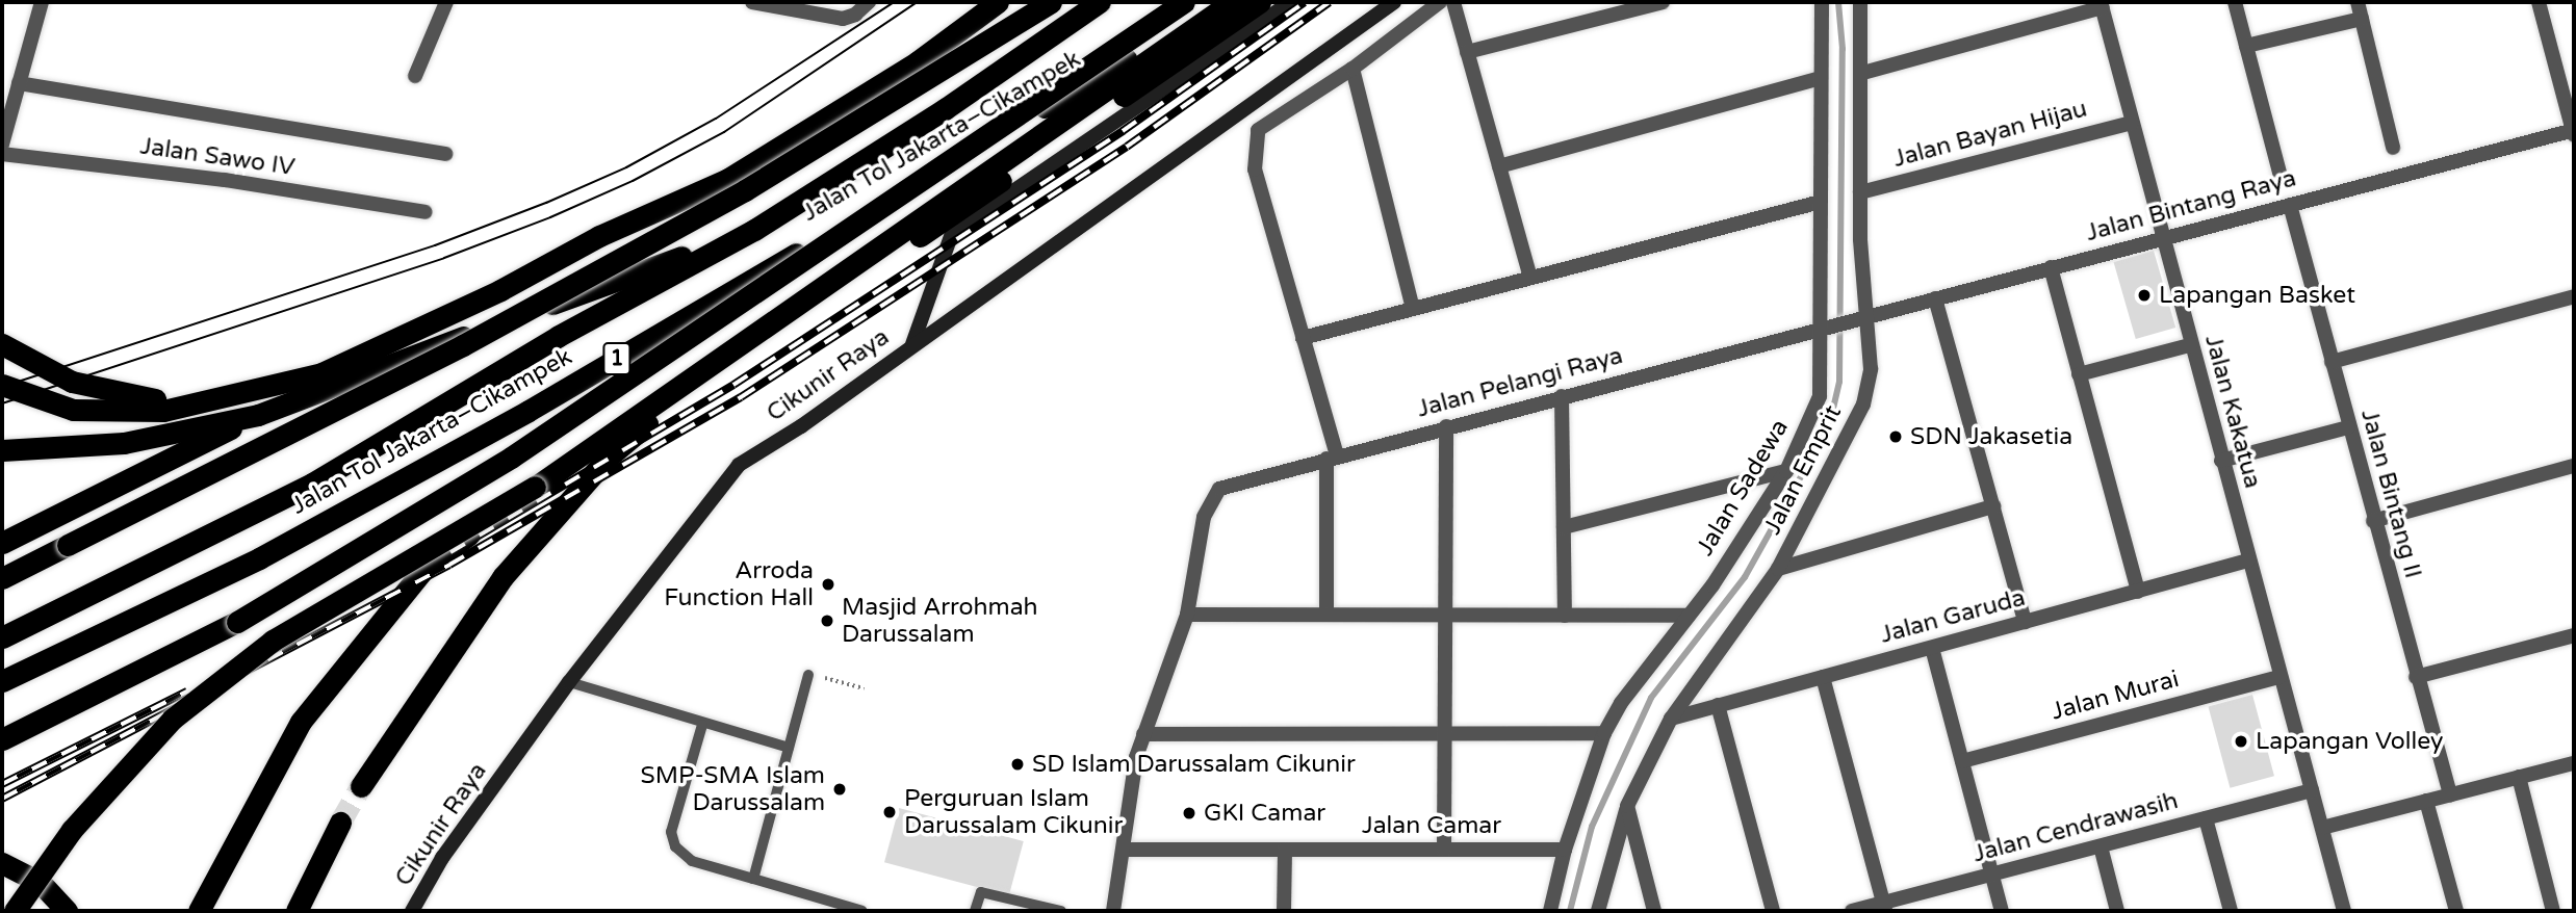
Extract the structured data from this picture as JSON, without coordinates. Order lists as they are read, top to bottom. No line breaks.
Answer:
{"streets":{"highway":["Jalan Tol Jakarta–Cikampek","1"],"street":["Jalan Bayan Hijau","Jalan Sawo IV","Jalan Bintang Raya","Cikunir Raya","Jalan Pelangi Raya","Jalan Kakatua","Jalan Emprit","Jalan Sadewa","Jalan Bintang II","Jalan Garuda","Jalan Murai","Jalan Camar","Jalan Cendrawasih"]},"crossings":[["Jalan Bayan Hijau","Jalan Kakatua"],["Jalan Bayan Hijau","Jalan Emprit"],["Jalan Bintang Raya","Jalan Pelangi Raya"],["Jalan Bintang Raya","Jalan Kakatua"],["Jalan Bintang Raya","Jalan Emprit"],["Jalan Bintang Raya","Jalan Sadewa"],["Jalan Bintang Raya","Jalan Bintang II"],["Jalan Pelangi Raya","Jalan Sadewa"],["Jalan Kakatua","Jalan Garuda"],["Jalan Kakatua","Jalan Murai"],["Jalan Kakatua","Jalan Cendrawasih"],["Jalan Emprit","Jalan Garuda"],["Jalan Sadewa","Jalan Camar"]],"places":["Lapangan Basket","SDN Jakasetia","Arroda Function Hall","Masjid Arrohmah Darussalam","Lapangan Volley","SD Islam Darussalam Cikunir","SMP-SMA Islam Darussalam","Perguruan Islam Darussalam Cikunir","GKI Camar"]}
